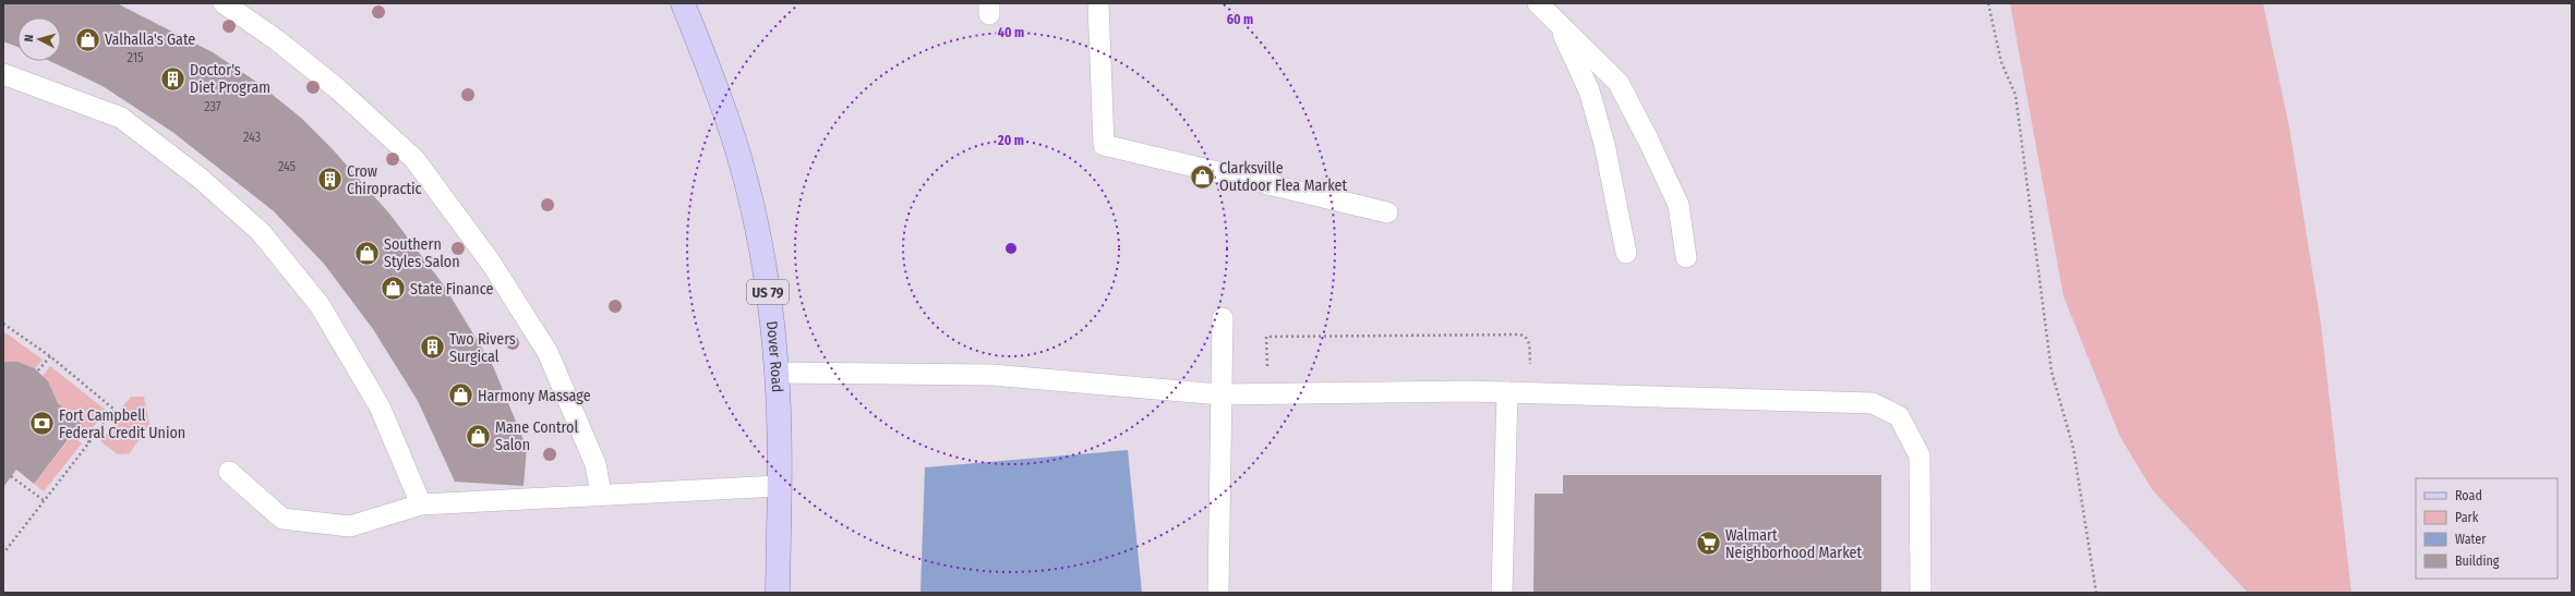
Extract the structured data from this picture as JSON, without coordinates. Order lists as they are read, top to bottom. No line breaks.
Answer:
{"streets":{"main road":["US 79","Dover Road"]},"places":{"shop":["Valhalla's Gate","Clarksville Outdoor Flea Market","Southern Styles Salon","State Finance","Harmony Massage","Mane Control Salon"],"building":["Doctor's Diet Program","Crow Chiropractic","Two Rivers Surgical"],"bank":["Fort Campbell Federal Credit Union"],"supermarket":["Walmart Neighborhood Market"]},"house_numbers":["215","237","243","245"],"legend":["Road","Park","Water","Building"],"north":"left","rings":["60 m","40 m","20 m"]}
